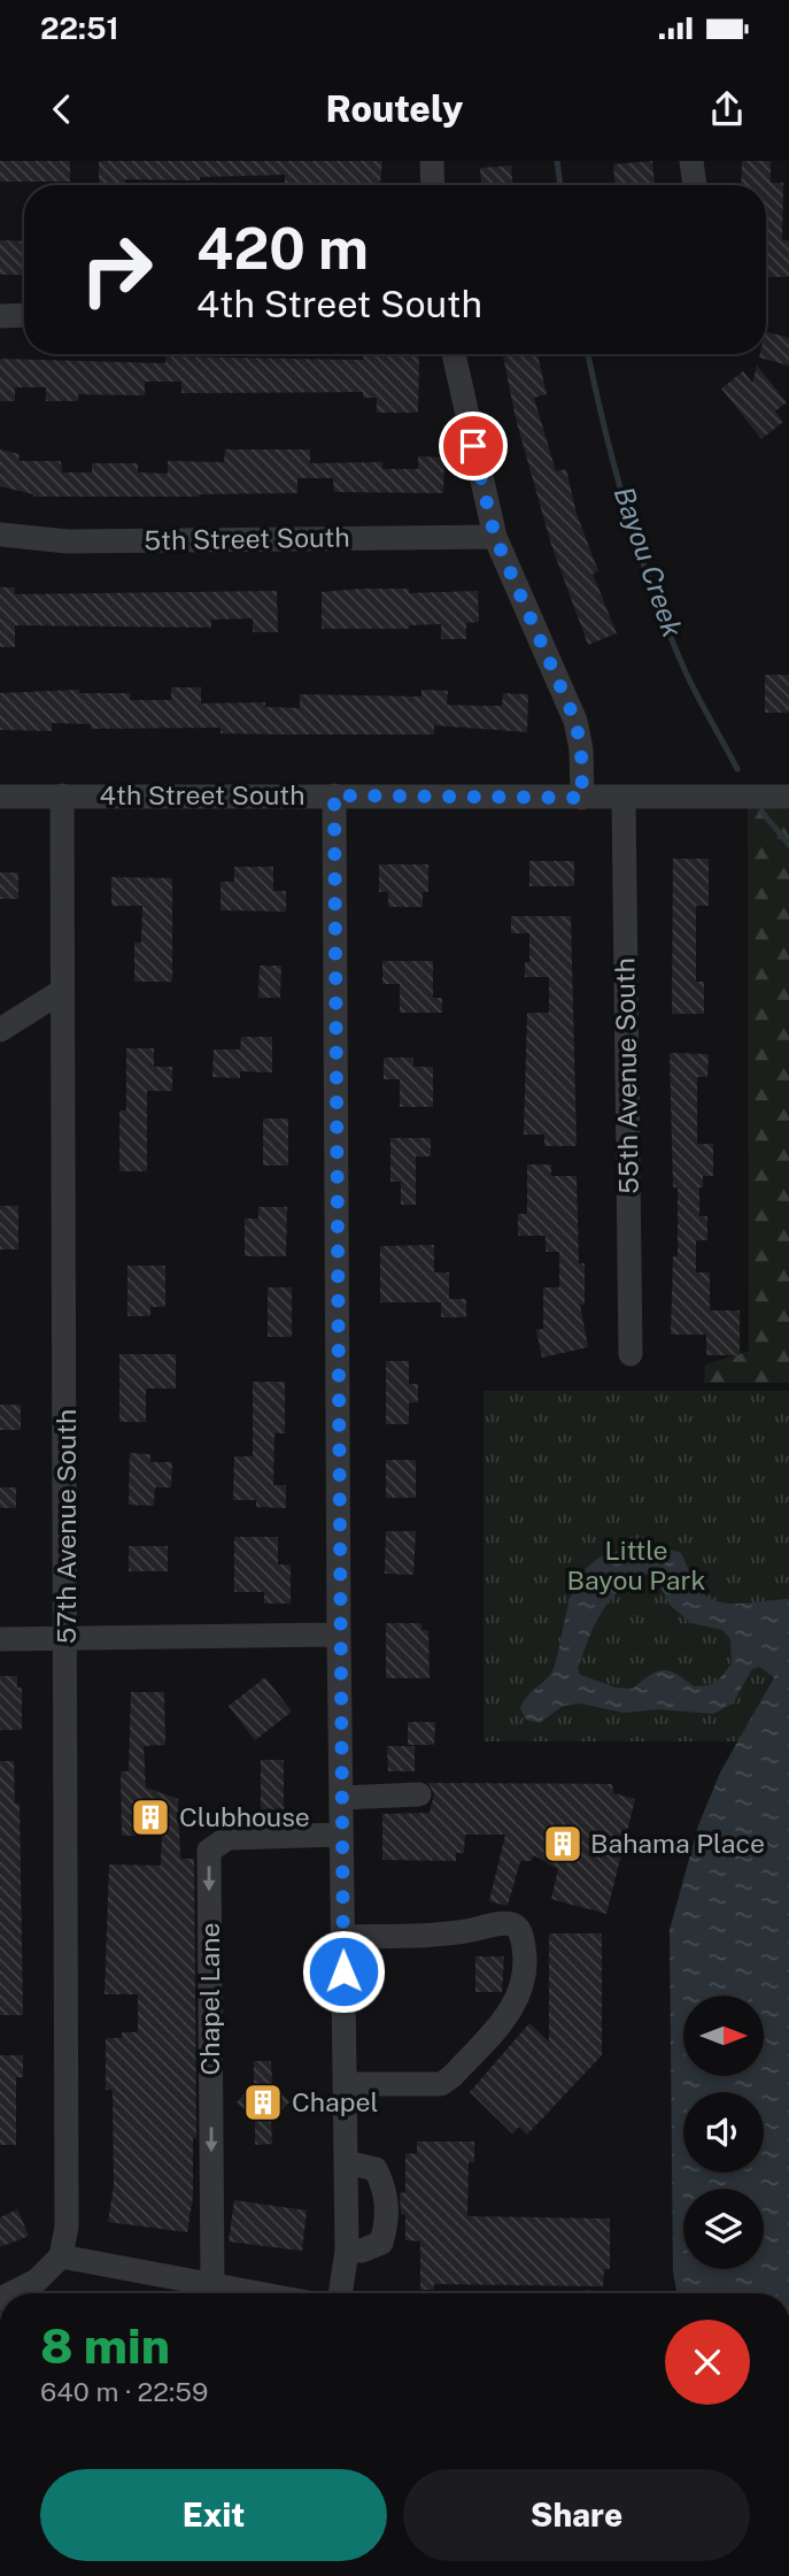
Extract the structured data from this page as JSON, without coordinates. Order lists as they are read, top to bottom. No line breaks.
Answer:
{"streets":{"street":["5th Street South","4th Street South","55th Avenue South","57th Avenue South","Chapel Lane"]},"crossings":[["4th Street South","55th Avenue South"],["4th Street South","57th Avenue South"]],"water":["Bayou Creek"],"parks":["Little Bayou Park"],"places":{"building":["Clubhouse","Bahama Place","Chapel"]},"north":"right","page":{"status":"22:51","header":"Routely","turn":["420 m","4th Street South"],"heading":["8 min","640 m · 22:59"],"buttons":["Exit","Share"]}}
